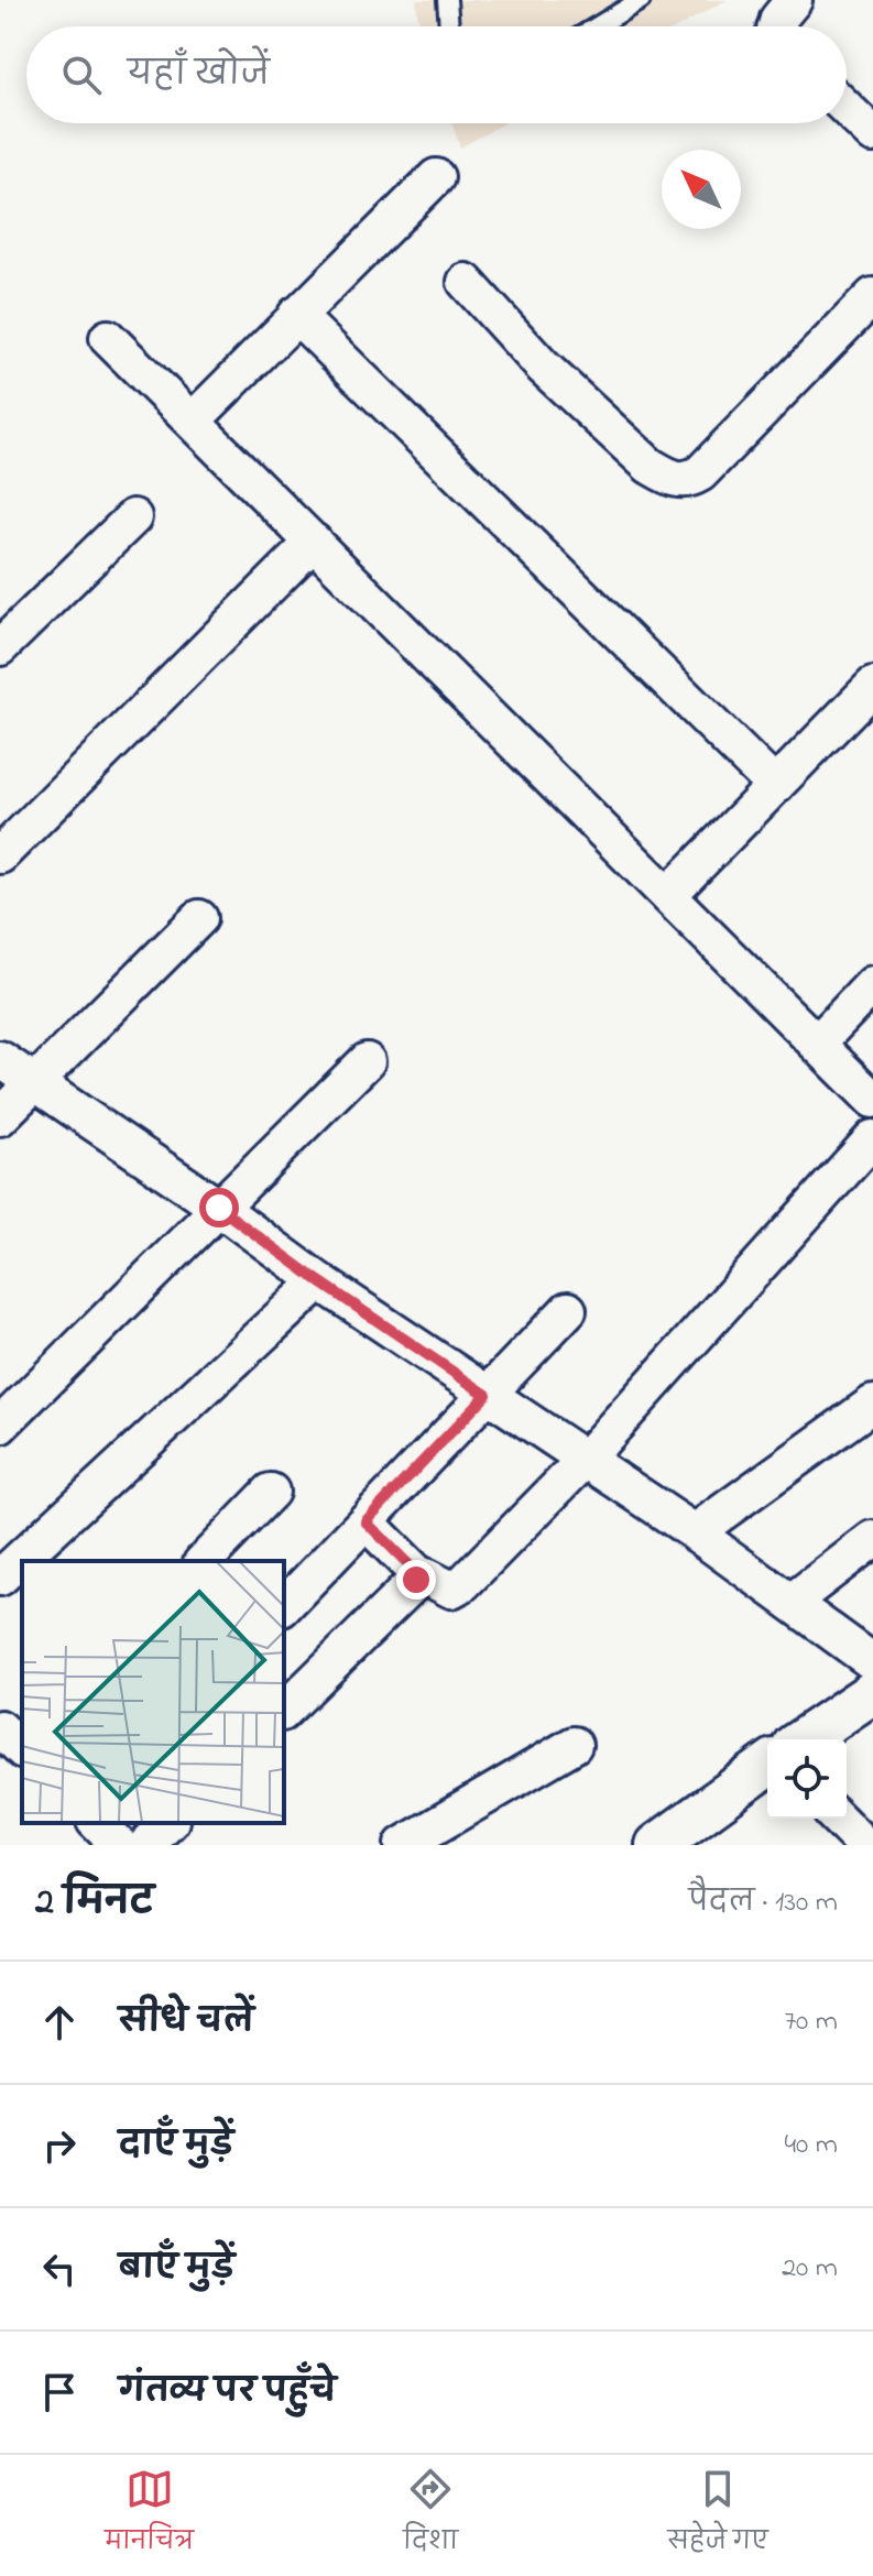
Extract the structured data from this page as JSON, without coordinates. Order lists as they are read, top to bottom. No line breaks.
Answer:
{"north":"top left","page":{"search":"यहाँ खोजें","heading":["2 मिनट","पैदल · 130 m"],"list":[["सीधे चलें","70 m"],["दाएँ मुड़ें","40 m"],["बाएँ मुड़ें","20 m"],"गंतव्य पर पहुँचे"],"nav":["मानचित्र","दिशा","सहेजे गए"]}}
